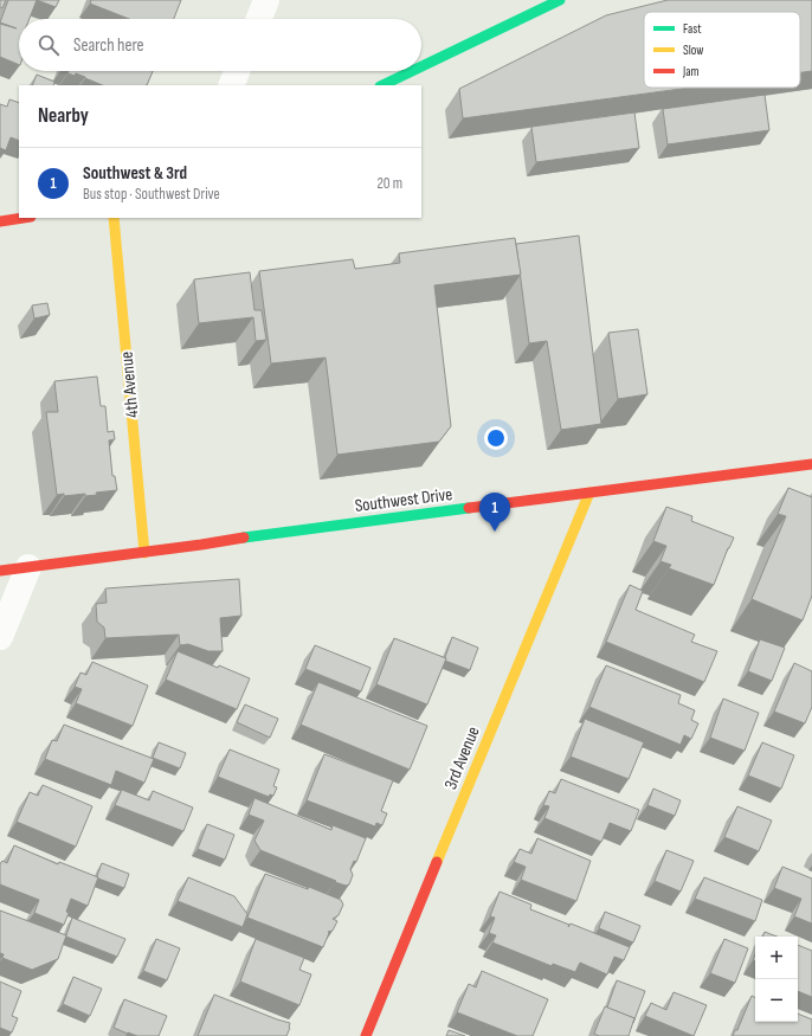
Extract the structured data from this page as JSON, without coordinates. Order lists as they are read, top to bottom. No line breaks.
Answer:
{"streets":{"street":["4th Avenue","Southwest Drive","3rd Avenue"]},"crossings":[["4th Avenue","Southwest Drive"],["Southwest Drive","3rd Avenue"]],"legend":["Fast","Slow","Jam"],"page":{"search":"Search here","heading":"Nearby","list":[{"mark":"1","name":"Southwest & 3rd","note":"Bus stop · Southwest Drive","value":"20 m"}],"pins":"1","map_buttons":["+","−"]}}
